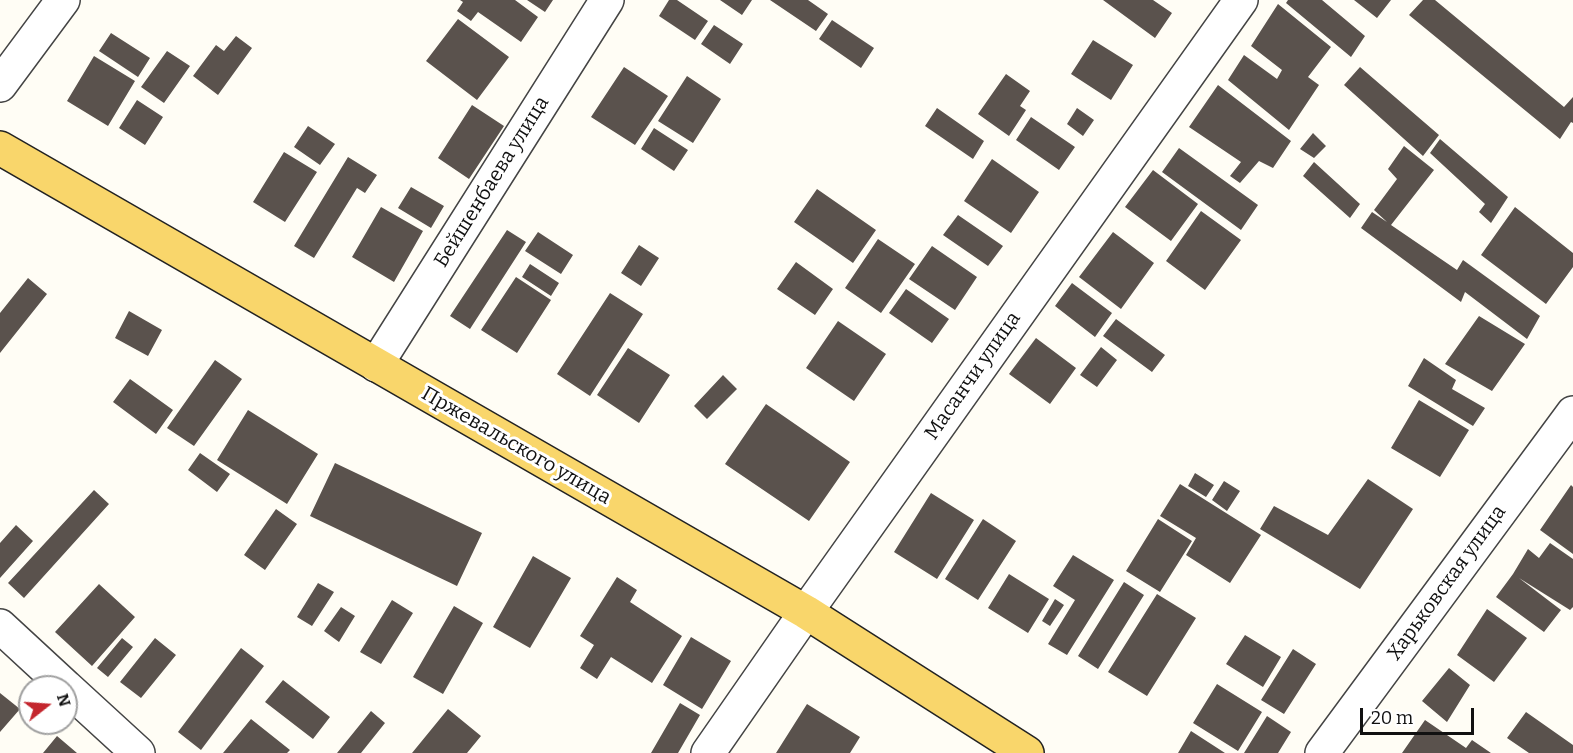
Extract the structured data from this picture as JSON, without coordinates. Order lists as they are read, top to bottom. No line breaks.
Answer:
{"streets":{"main road":["Пржевальского улица"],"street":["Бейшенбаева улица","Масанчи улица","Харьковская улица"]},"crossings":[["Бейшенбаева улица","Пржевальского улица"],["Масанчи улица","Пржевальского улица"]],"scale_bar":"20 m","north":"right"}
